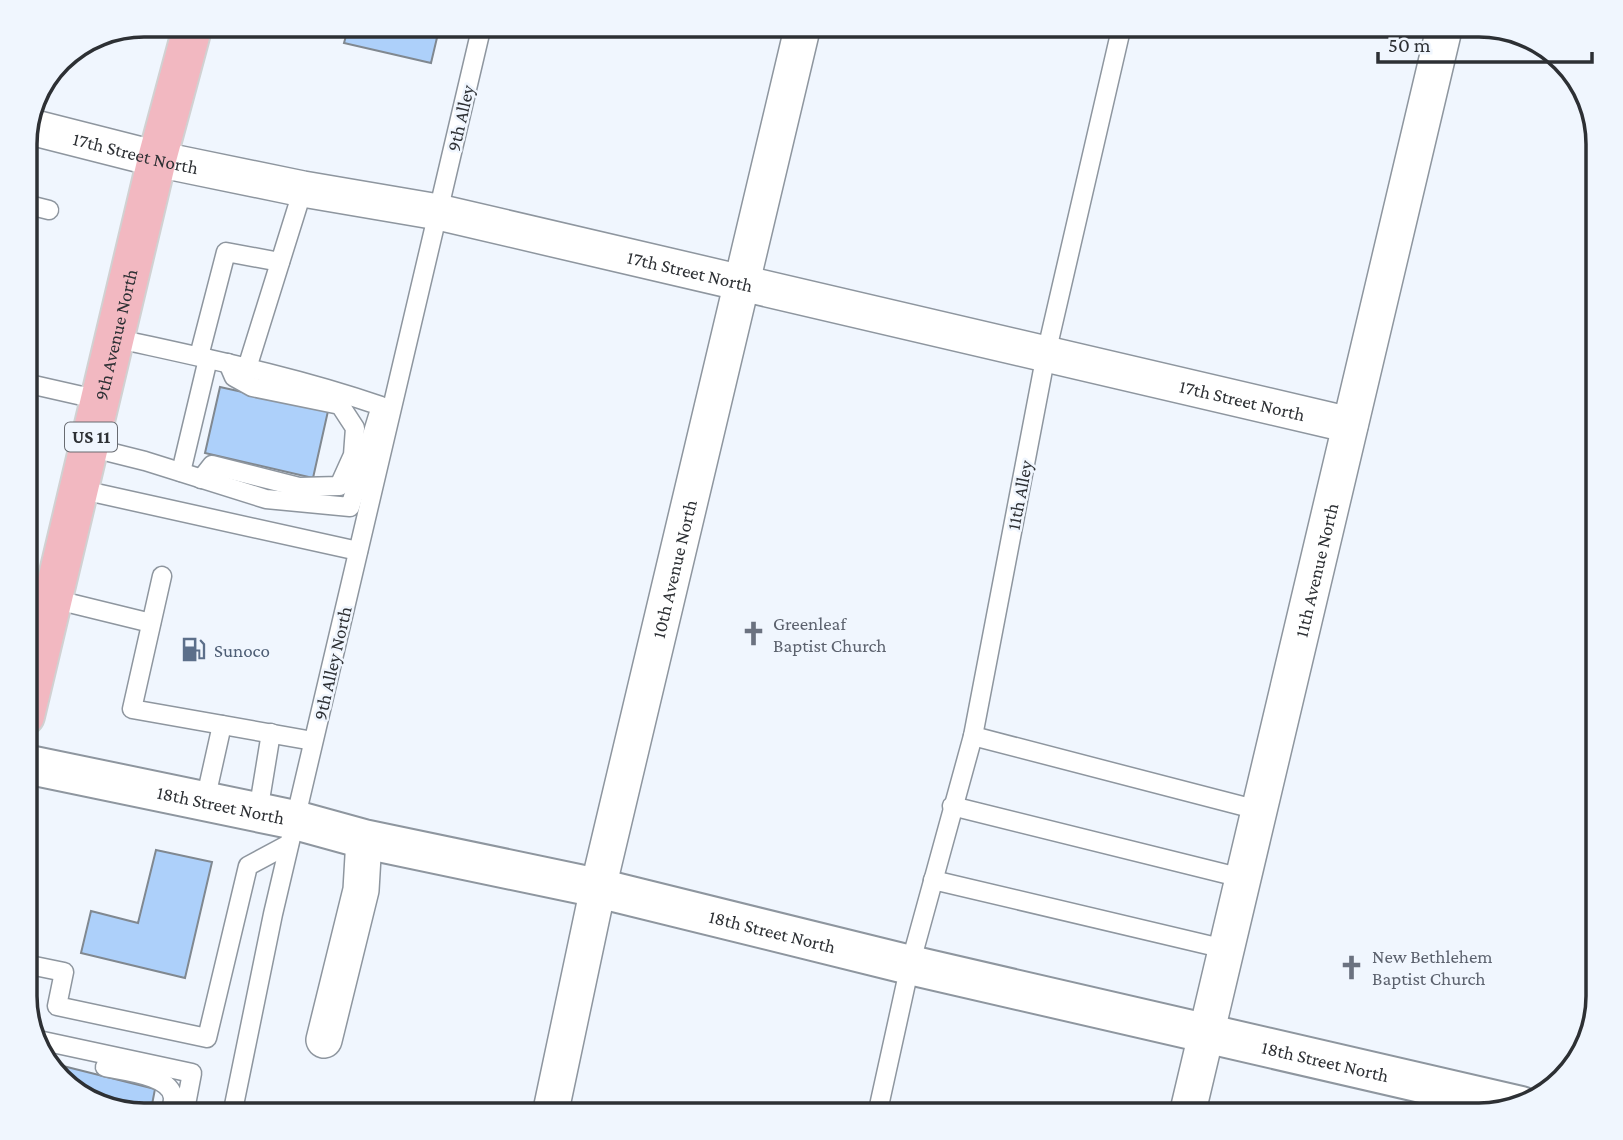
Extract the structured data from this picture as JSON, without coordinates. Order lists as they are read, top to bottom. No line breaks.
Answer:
{"streets":{"main road":["9th Avenue North","US 11","18th Street North"],"street":["17th Street North","10th Avenue North","11th Avenue North"],"lane":["9th Alley","11th Alley","9th Alley North"]},"crossings":[["9th Alley","17th Street North"],["9th Alley","9th Alley North"],["17th Street North","9th Avenue North"],["17th Street North","11th Alley"],["17th Street North","10th Avenue North"],["17th Street North","11th Avenue North"],["17th Street North","9th Alley North"],["11th Alley","18th Street North"],["10th Avenue North","18th Street North"],["11th Avenue North","18th Street North"],["9th Alley North","18th Street North"]],"places":{"church":["Greenleaf Baptist Church","New Bethlehem Baptist Church"],"fuel station":["Sunoco"]},"scale_bar":"50 m"}
